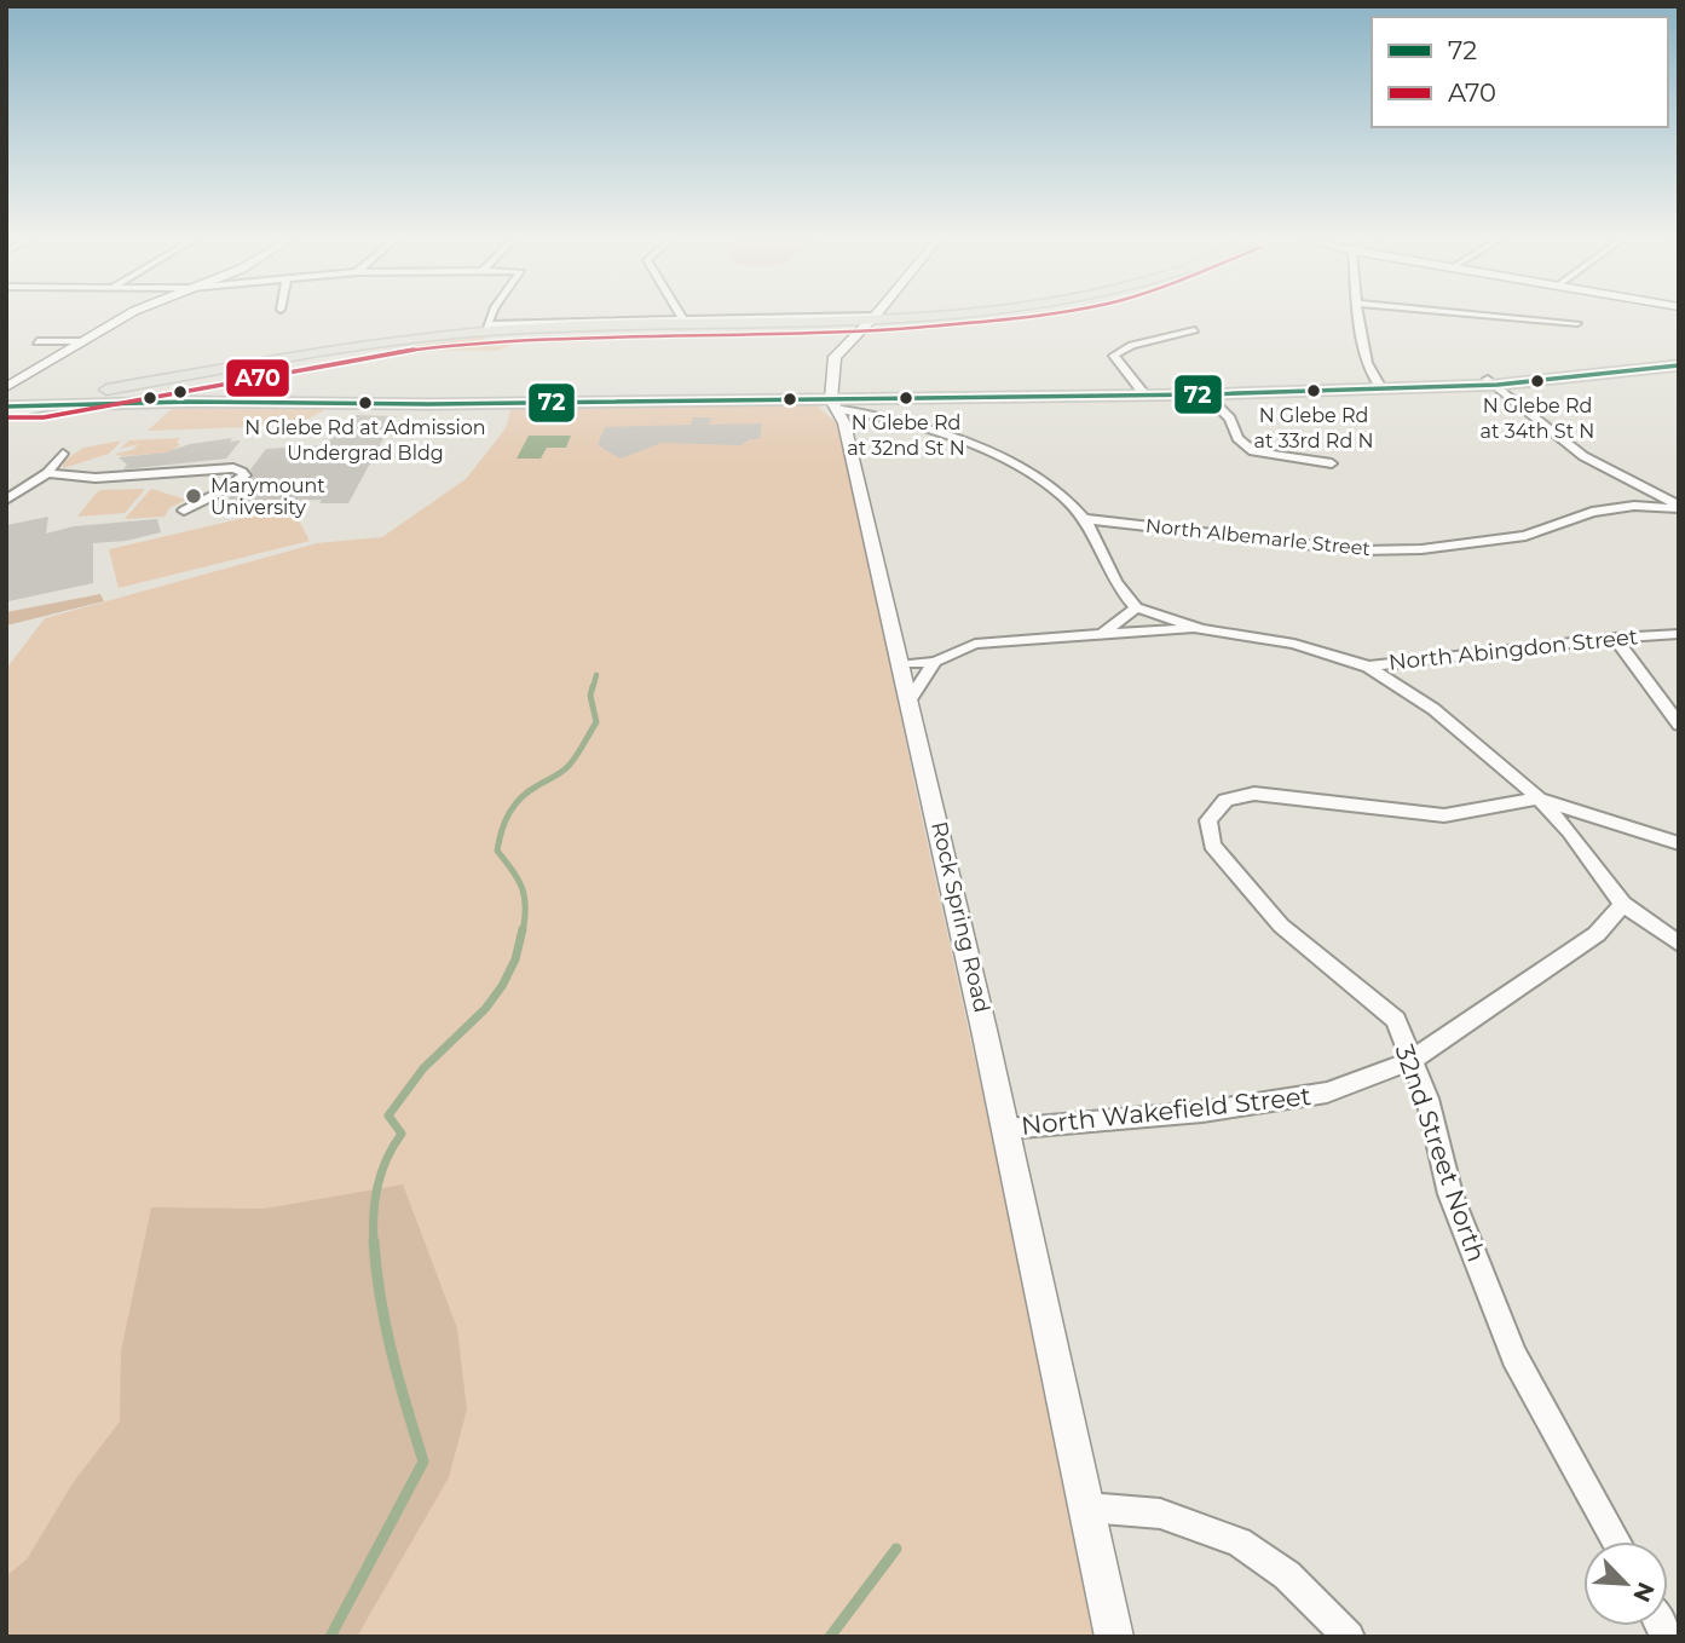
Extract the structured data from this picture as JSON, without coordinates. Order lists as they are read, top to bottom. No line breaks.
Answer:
{"streets":{"street":["North Albemarle Street","North Abingdon Street","Rock Spring Road","North Wakefield Street","32nd Street North"]},"crossings":[["North Abingdon Street","Rock Spring Road"],["Rock Spring Road","North Wakefield Street"],["North Wakefield Street","32nd Street North"]],"places":["N Glebe Rd at 34th St N","N Glebe Rd at 33rd Rd N","N Glebe Rd at 32nd St N","N Glebe Rd at Admission Undergrad Bldg","Marymount University"],"lines":["transit line A70","transit line 72"],"legend":["72","A70"],"north":"bottom right"}
